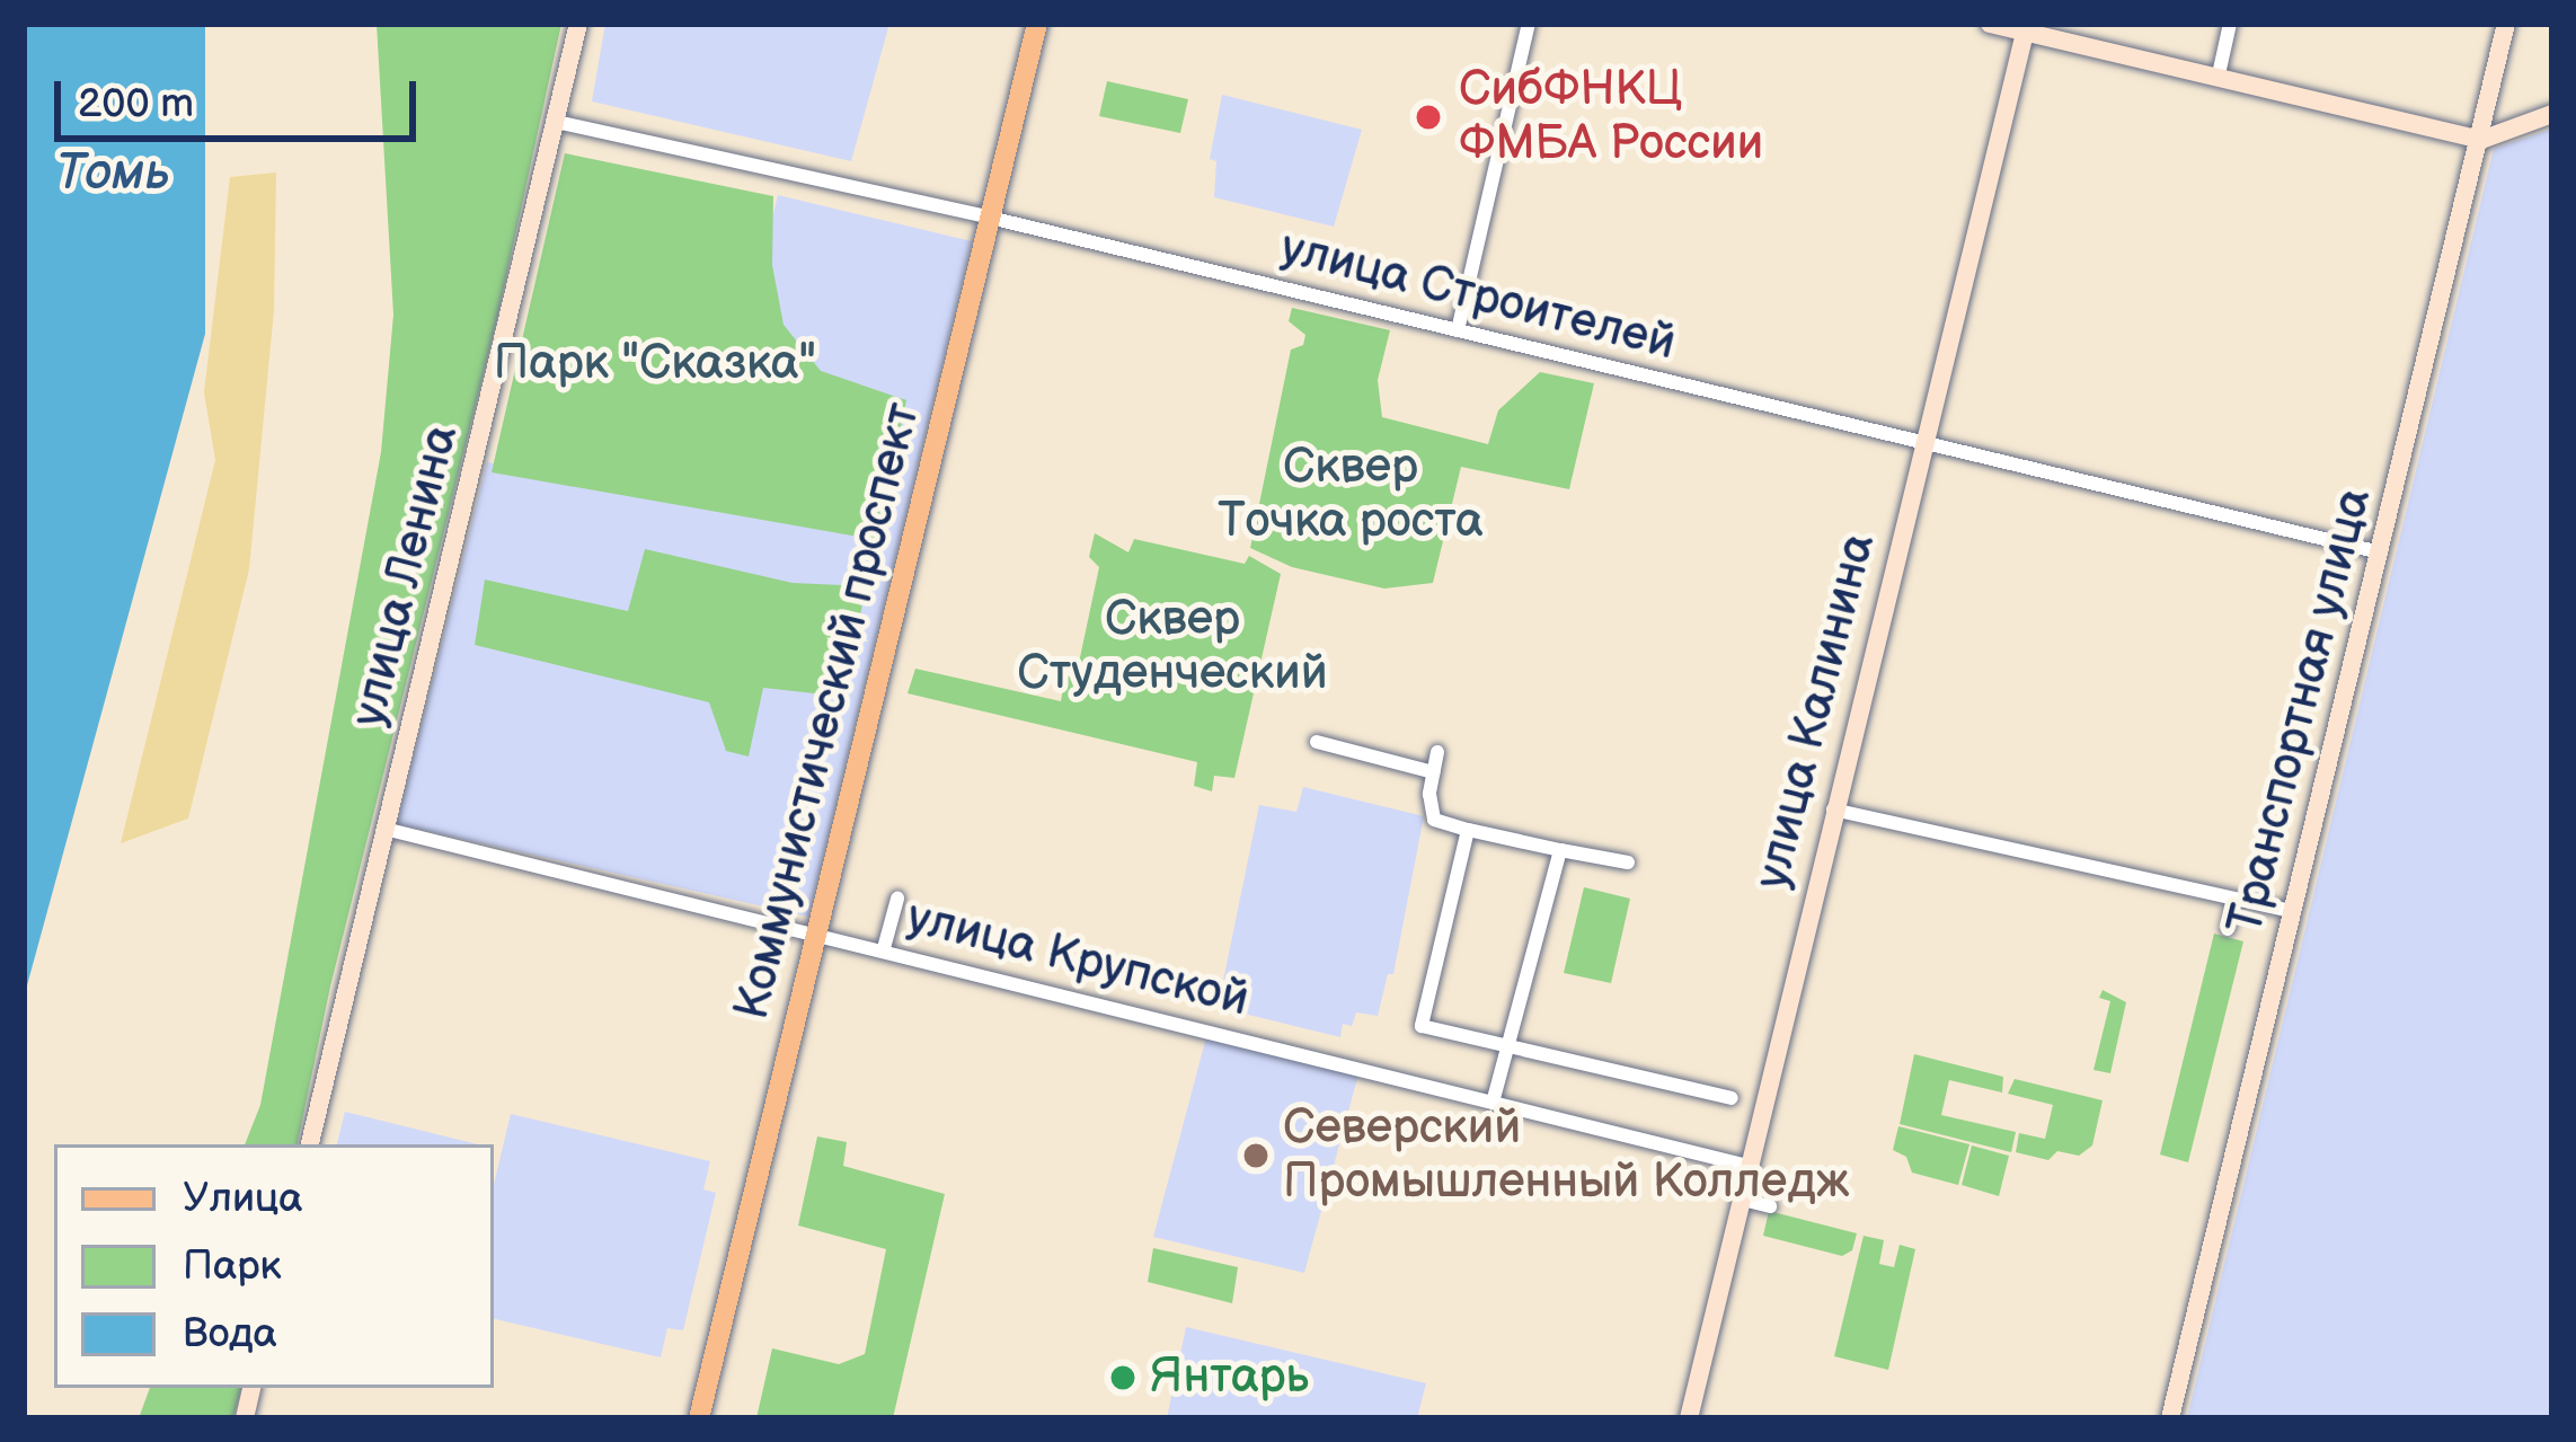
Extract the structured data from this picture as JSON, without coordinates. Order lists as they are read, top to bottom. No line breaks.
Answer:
{"streets":{"main road":["Коммунистический проспект"],"street":["улица Строителей","улица Ленина","улица Калинина","Транспортная улица","улица Крупской"]},"crossings":[["улица Строителей","улица Ленина"],["улица Строителей","Коммунистический проспект"],["улица Строителей","улица Калинина"],["улица Строителей","Транспортная улица"],["улица Ленина","улица Крупской"],["Коммунистический проспект","улица Крупской"],["улица Калинина","улица Крупской"]],"water":["Томь"],"parks":["Парк \"Сказка\"","Сквер Точка роста","Сквер Студенческий"],"places":["СибФНКЦ ФМБА России","Северский Промышленный Колледж","Янтарь"],"legend":["Улица","Парк","Вода"],"scale_bar":"200 m"}
